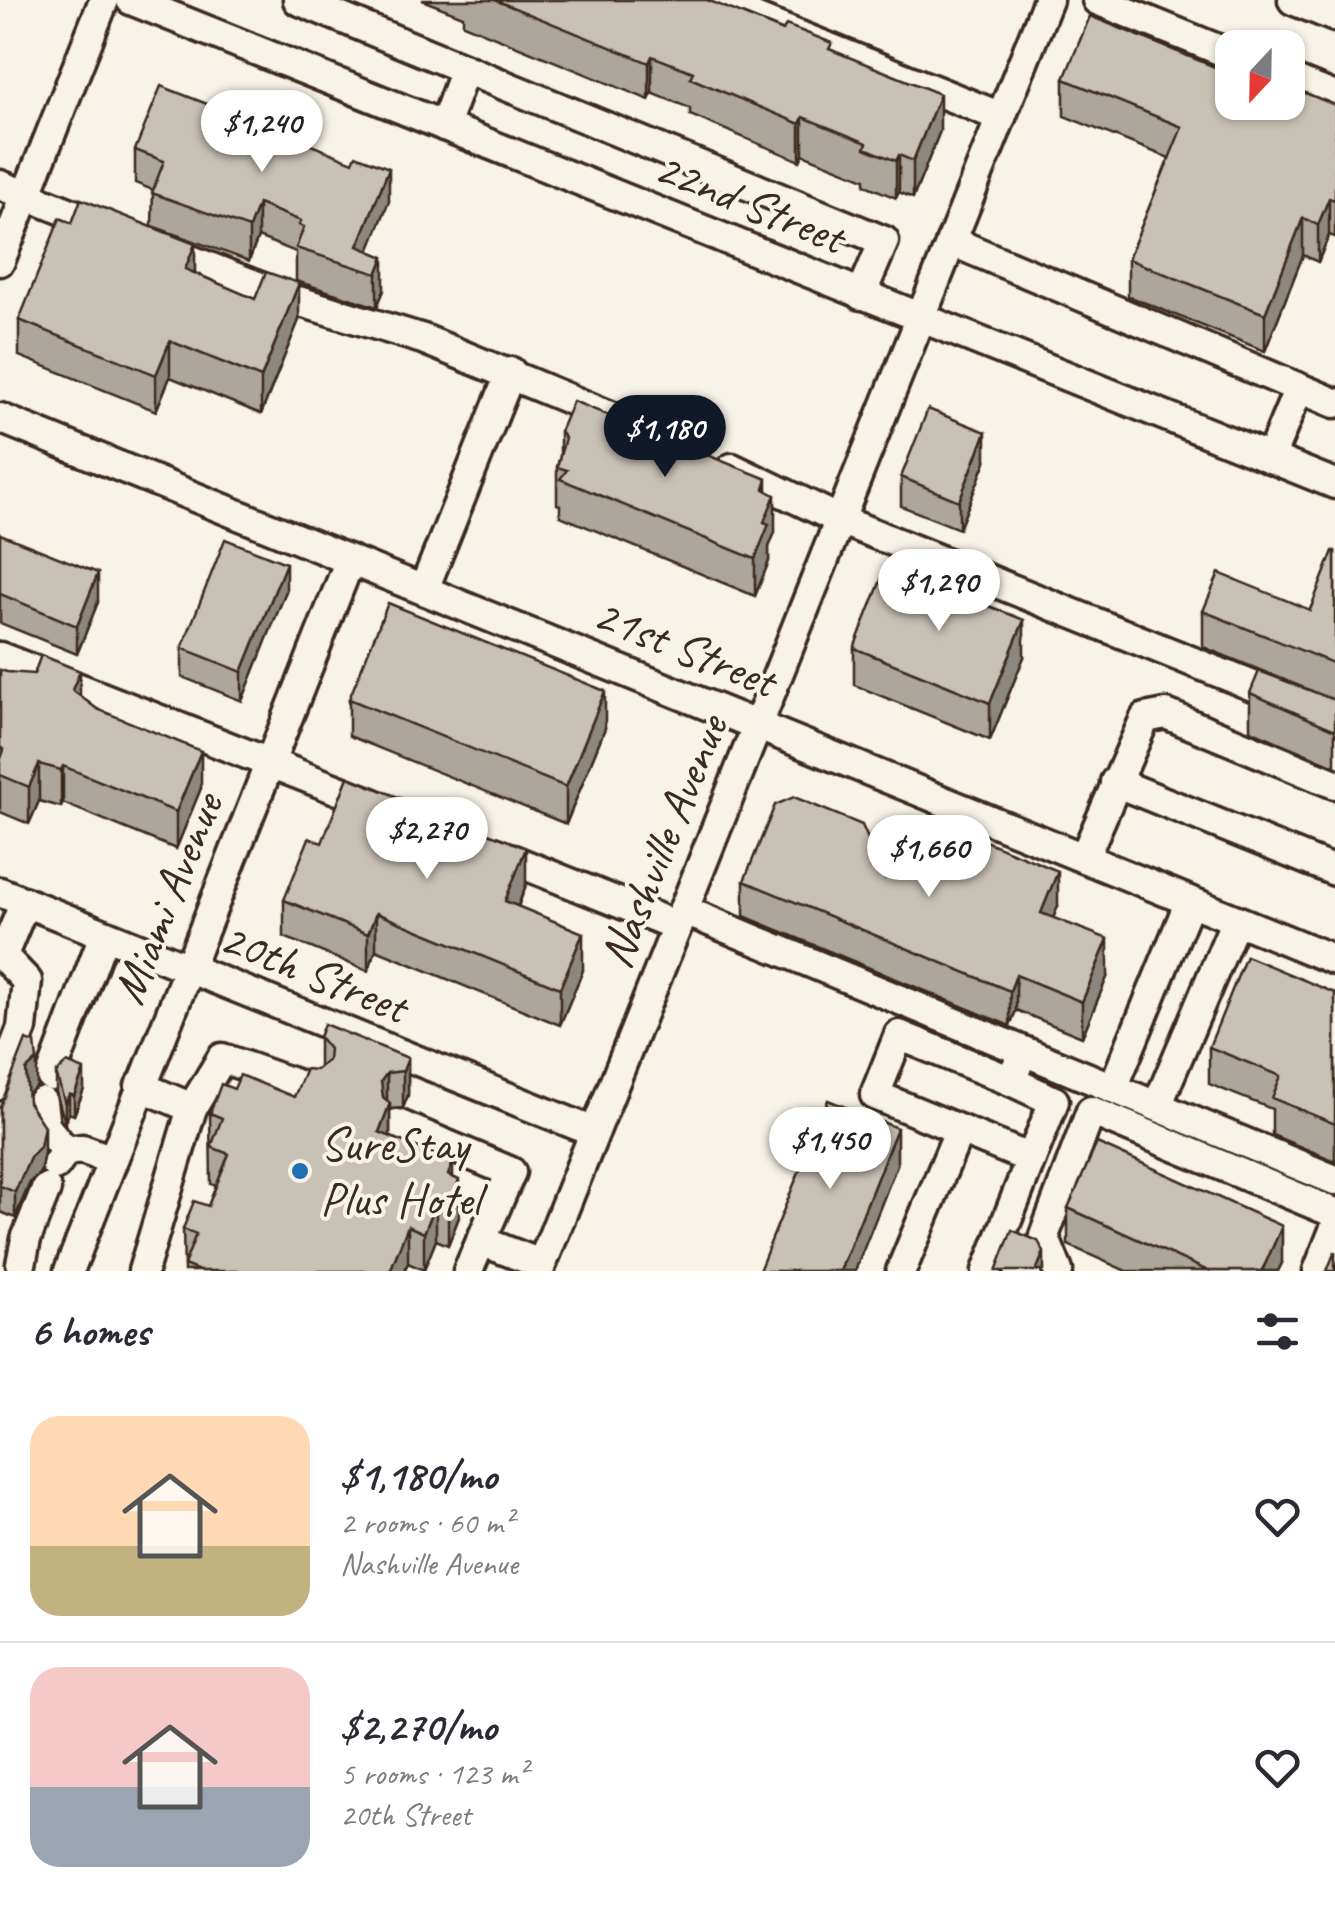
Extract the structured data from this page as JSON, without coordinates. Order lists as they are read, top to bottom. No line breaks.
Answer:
{"streets":{"street":["22nd Street","21st Street","Nashville Avenue","Miami Avenue","20th Street"]},"crossings":[["22nd Street","Nashville Avenue"],["21st Street","Nashville Avenue"],["21st Street","Miami Avenue"],["Nashville Avenue","20th Street"],["Miami Avenue","20th Street"]],"places":["SureStay Plus Hotel"],"north":"bottom","page":{"price":["$1,240","$1,180","$1,290","$2,270","$1,660","$1,450"],"heading":"6 homes","list":[{"name":"$1,180/mo","note":"2 rooms · 60 m² · Nashville Avenue"},{"name":"$2,270/mo","note":"5 rooms · 123 m² · 20th Street"}]}}
